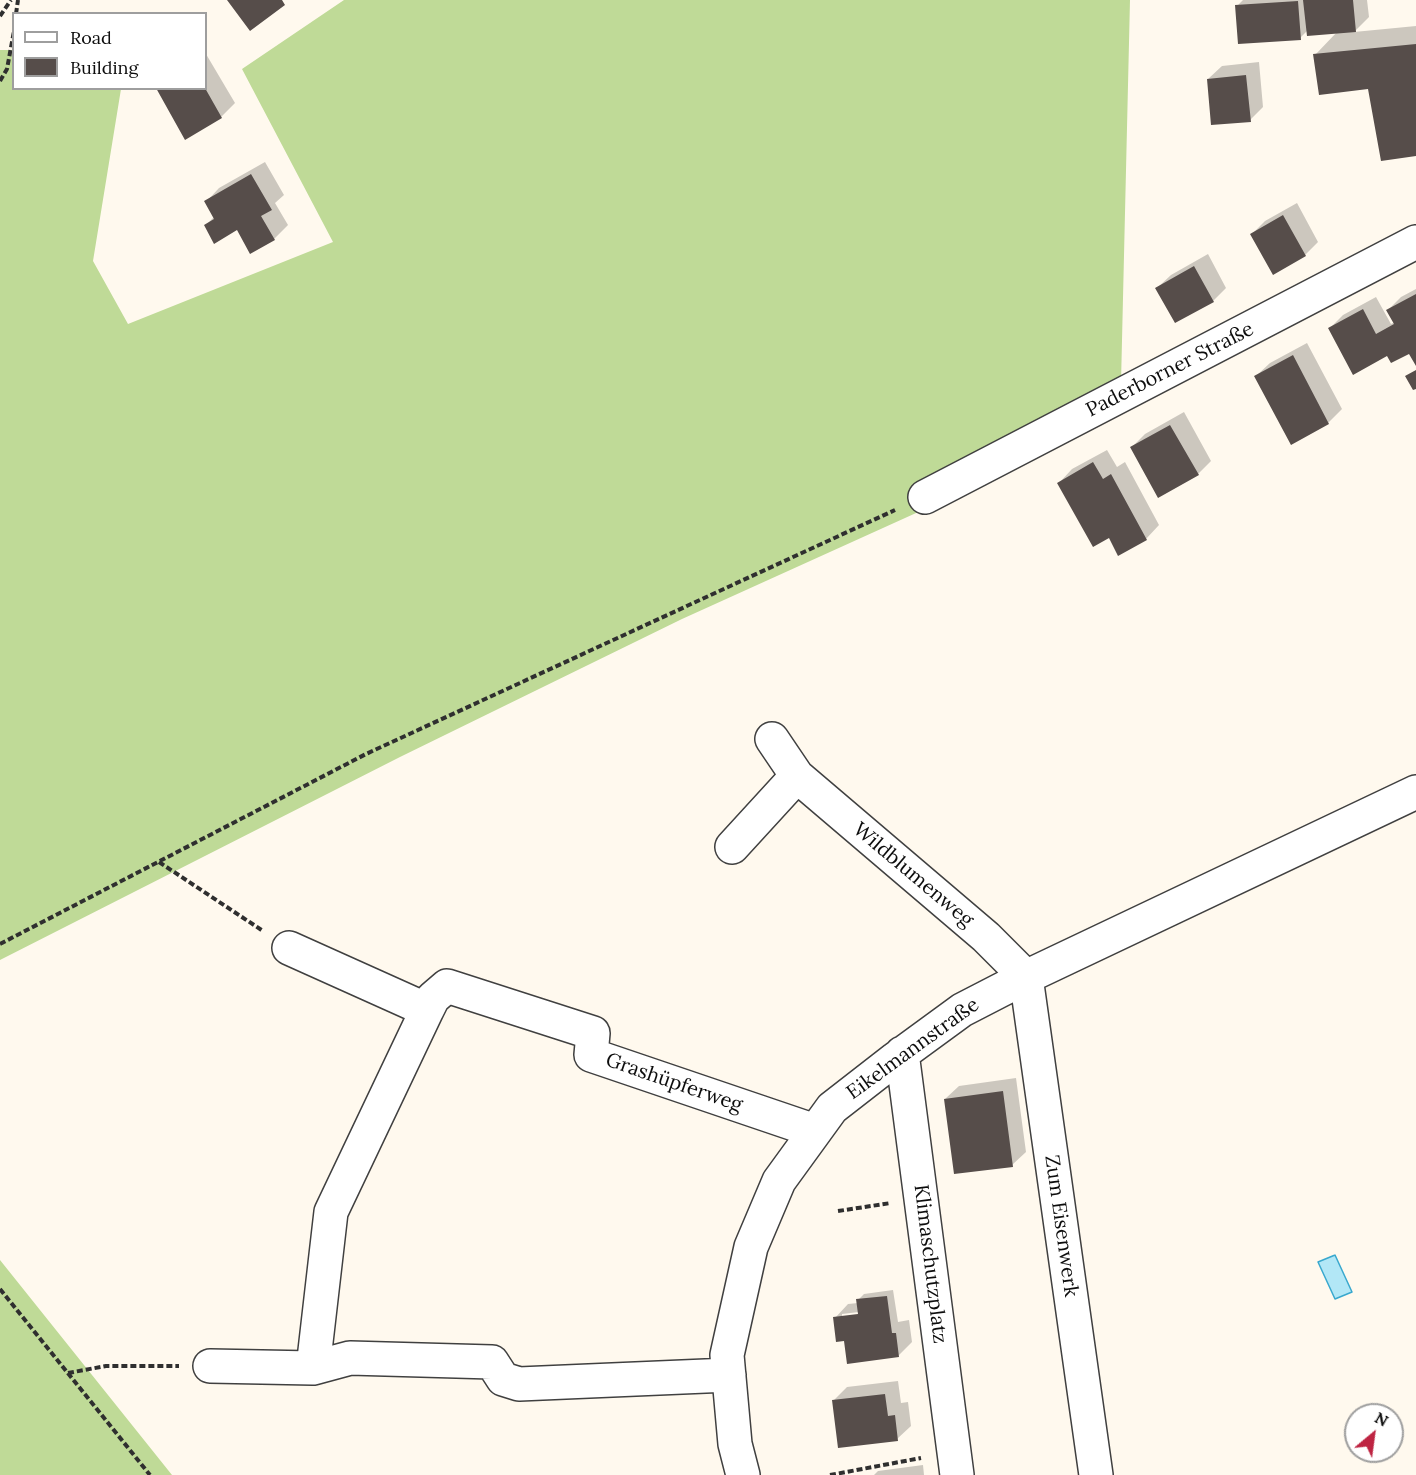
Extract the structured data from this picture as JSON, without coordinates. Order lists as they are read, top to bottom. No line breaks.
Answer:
{"streets":{"street":["Paderborner Straße","Wildblumenweg","Eikelmannstraße","Grashüpferweg","Zum Eisenwerk","Klimaschutzplatz"]},"crossings":[["Wildblumenweg","Eikelmannstraße"],["Wildblumenweg","Zum Eisenwerk"],["Eikelmannstraße","Grashüpferweg"],["Eikelmannstraße","Zum Eisenwerk"],["Eikelmannstraße","Klimaschutzplatz"]],"legend":["Road","Building"],"north":"top right"}
